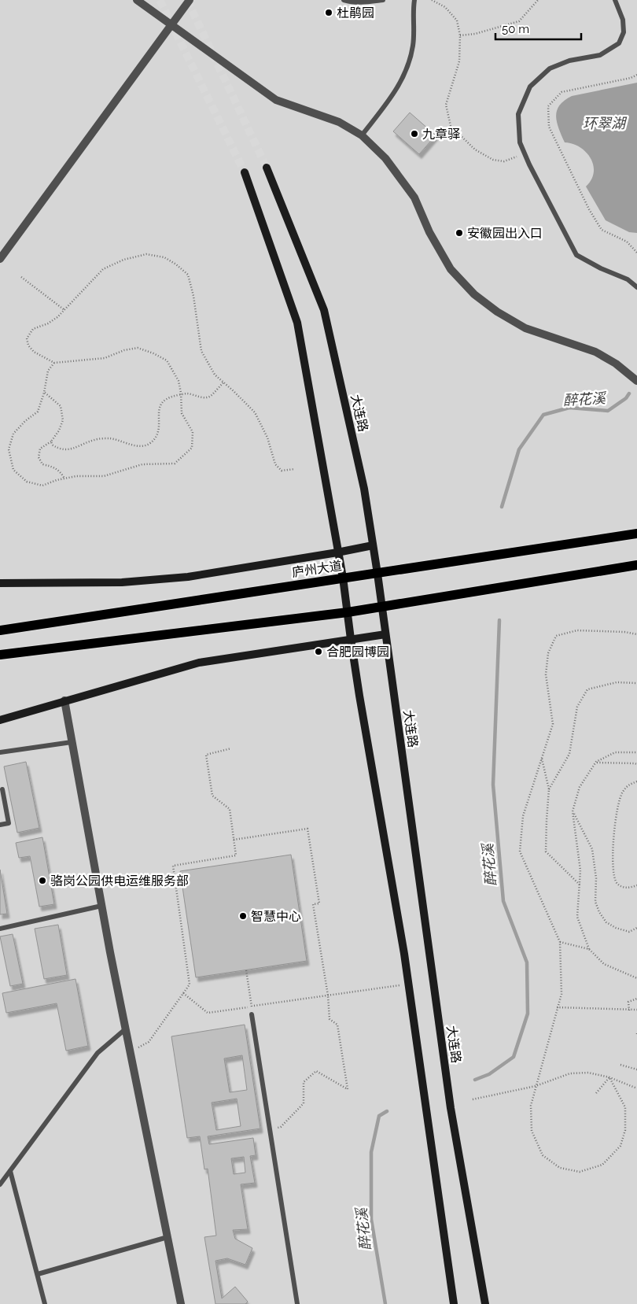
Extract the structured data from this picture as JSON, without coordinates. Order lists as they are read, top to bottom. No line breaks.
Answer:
{"streets":{"main road":["大连路","庐州大道"]},"crossings":[["大连路","庐州大道"]],"water":["环翠湖","醉花溪"],"places":["杜鹃园","九章驿","安徽园出入口","合肥园博园","骆岗公园供电运维服务部","智慧中心"],"scale_bar":"50 m"}
